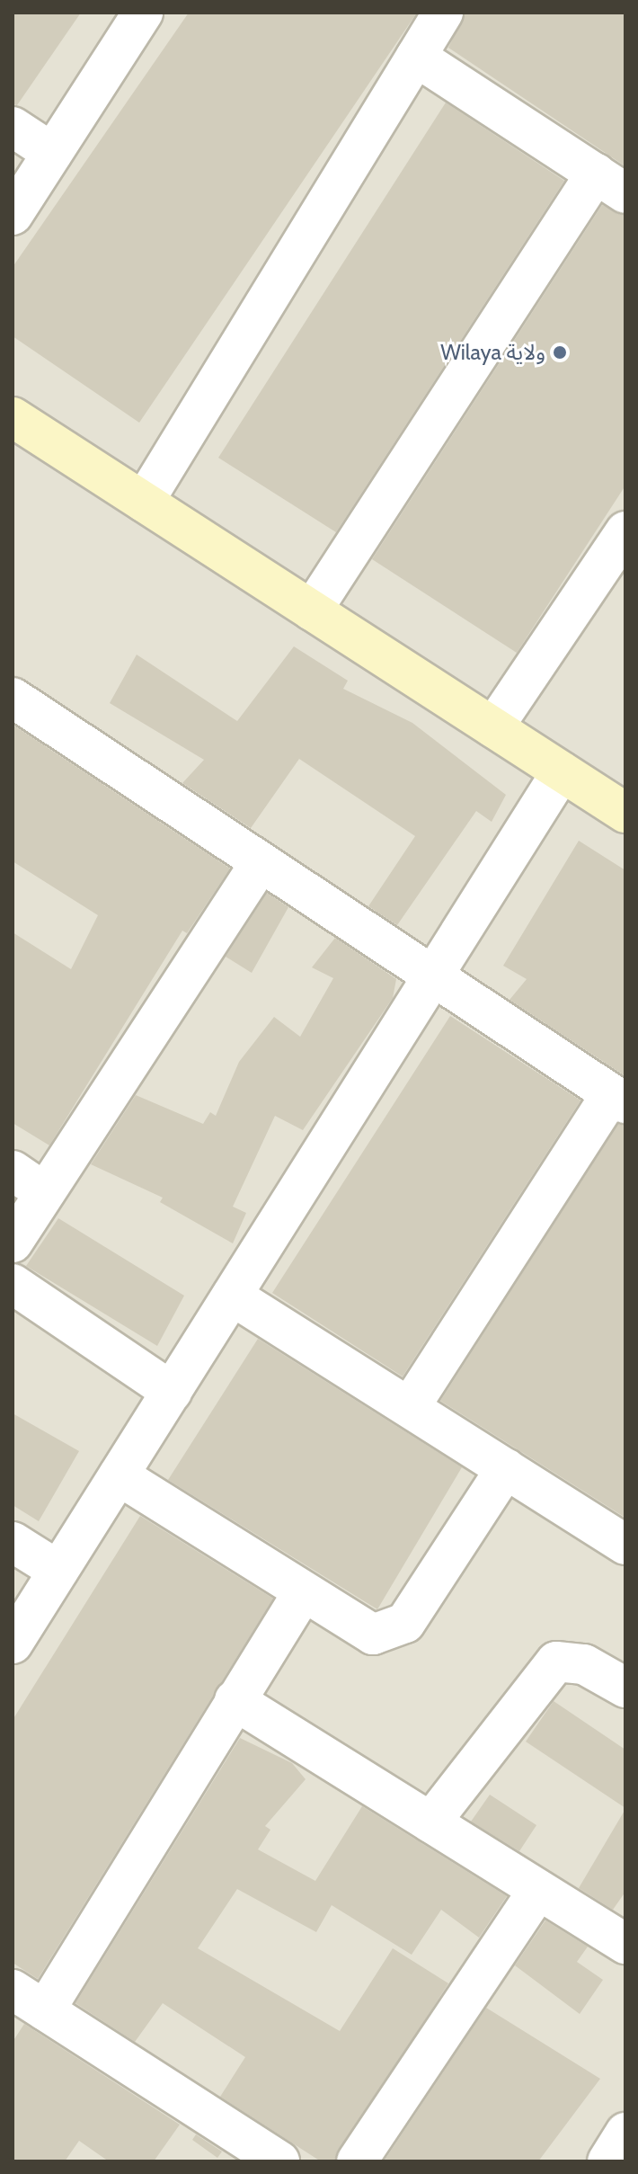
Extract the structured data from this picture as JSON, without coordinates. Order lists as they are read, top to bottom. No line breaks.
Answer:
{"places":["Wilaya ولاية"]}
